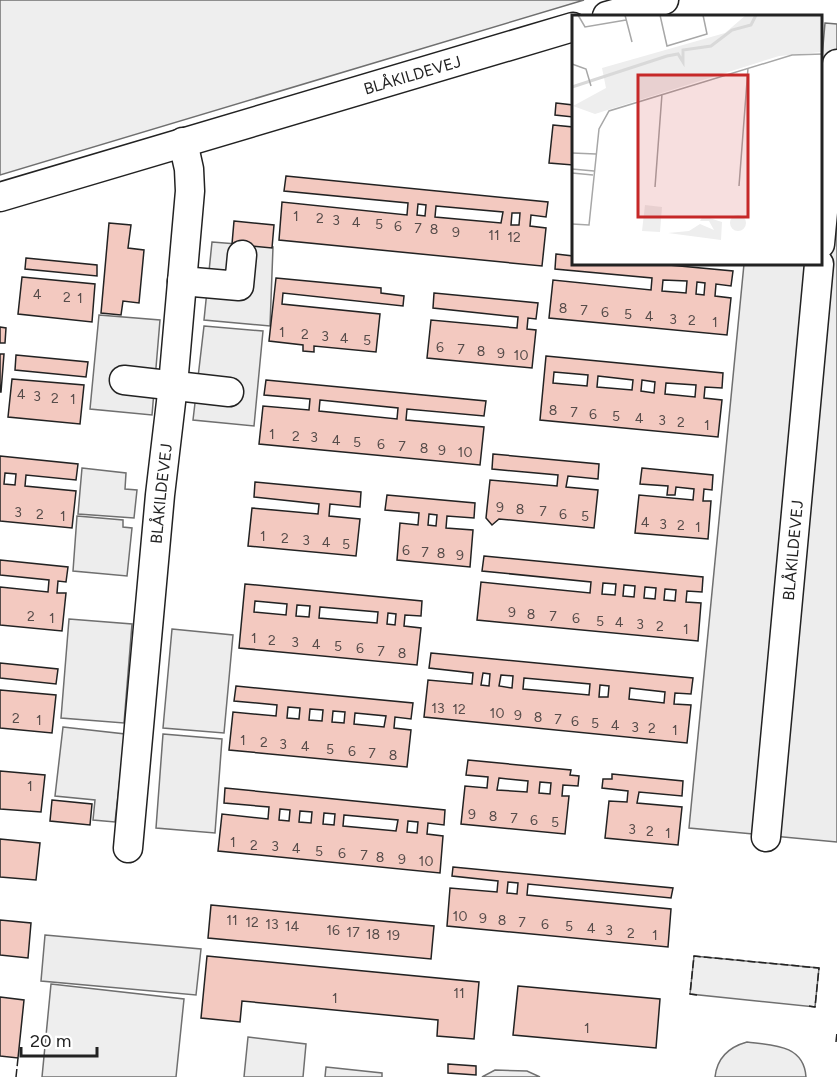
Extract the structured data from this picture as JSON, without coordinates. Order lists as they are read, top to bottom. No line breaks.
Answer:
{"streets":{"street":["BLÅKILDEVEJ"]},"house_numbers":["1","2","3","4","5","6","7","8","9","11","12","4","2","1","8","7","6","5","4","3","2","1","1","2","3","4","5","6","7","8","9","10","4","3","2","1","8","7","6","5","4","3","2","1","1","2","3","4","5","6","7","8","9","10","9","8","7","3","2","6","1","5","4","3","2","1","1","2","3","4","5","6","7","8","9","9","8","2","7","1","6","5","4","3","2","1","1","2","3","4","5","6","7","8","13","12","10","9","8","2","7","1","6","5","4","3","2","1","1","2","3","4","5","6","7","8","1","9","8","7","6","5","3","2","1","1","2","3","4","5","6","7","8","9","10","10","9","11","8","12","7","13","6","14","5","4","16","3","17","2","18","19","1","11","1","1"],"scale_bar":"20 m"}
